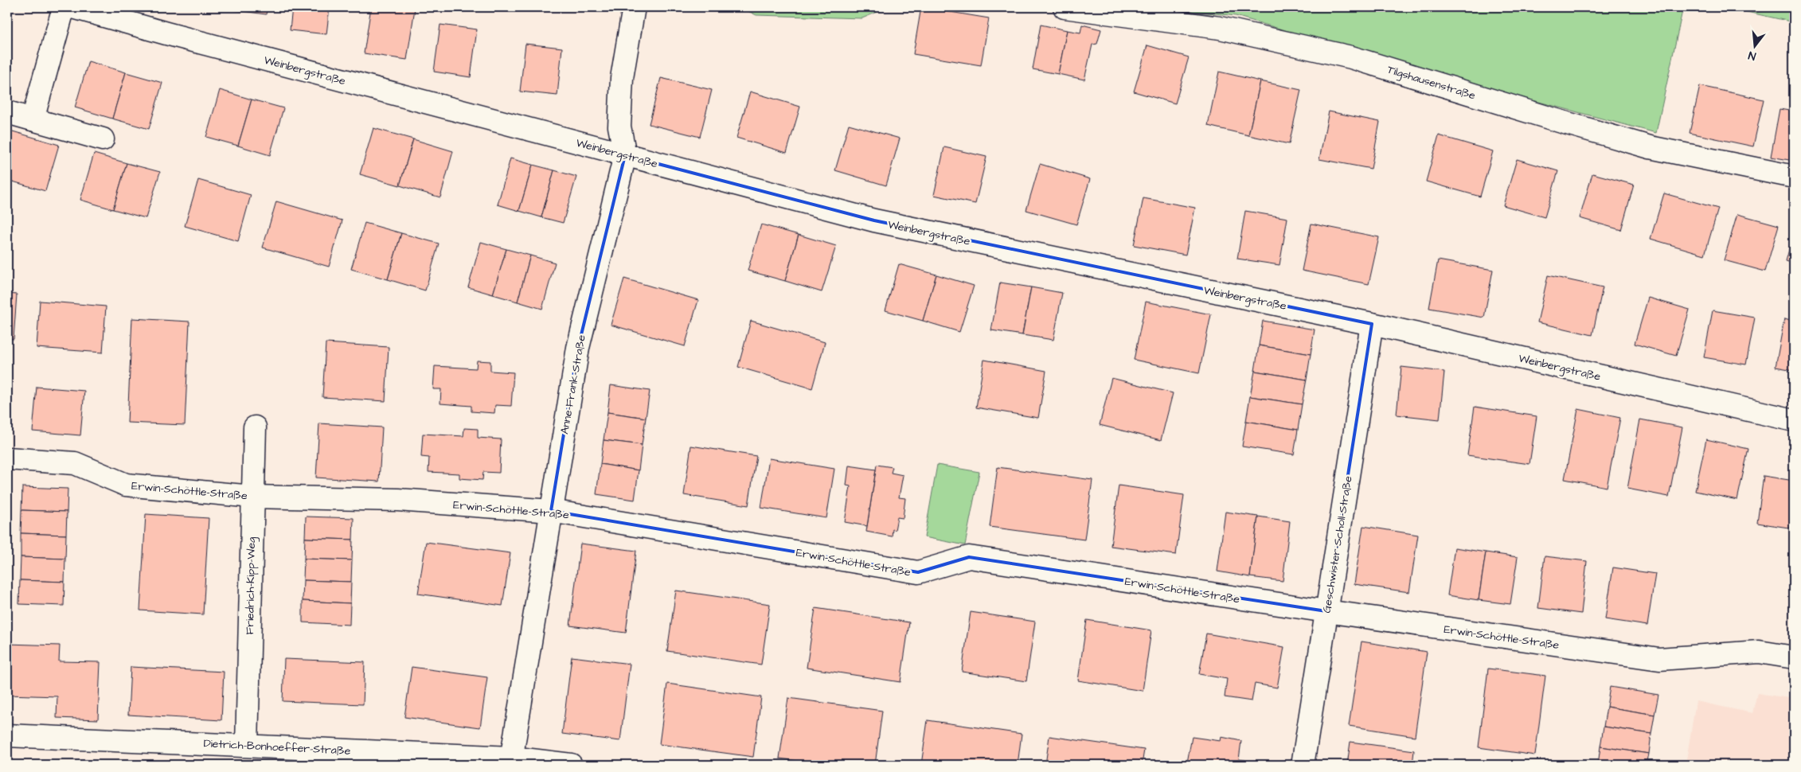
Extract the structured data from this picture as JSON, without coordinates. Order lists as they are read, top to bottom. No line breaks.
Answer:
{"streets":{"street":["Weinbergstraße","Tilgshausenstraße","Anne-Frank-Straße","Erwin-Schöttle-Straße","Geschwister-Scholl-Straße","Friedrich-Kipp-Weg","Dietrich-Bonhoeffer-Straße"]},"crossings":[["Weinbergstraße","Anne-Frank-Straße"],["Weinbergstraße","Geschwister-Scholl-Straße"],["Anne-Frank-Straße","Erwin-Schöttle-Straße"],["Anne-Frank-Straße","Dietrich-Bonhoeffer-Straße"],["Erwin-Schöttle-Straße","Geschwister-Scholl-Straße"],["Erwin-Schöttle-Straße","Friedrich-Kipp-Weg"],["Friedrich-Kipp-Weg","Dietrich-Bonhoeffer-Straße"]],"north":"bottom"}
